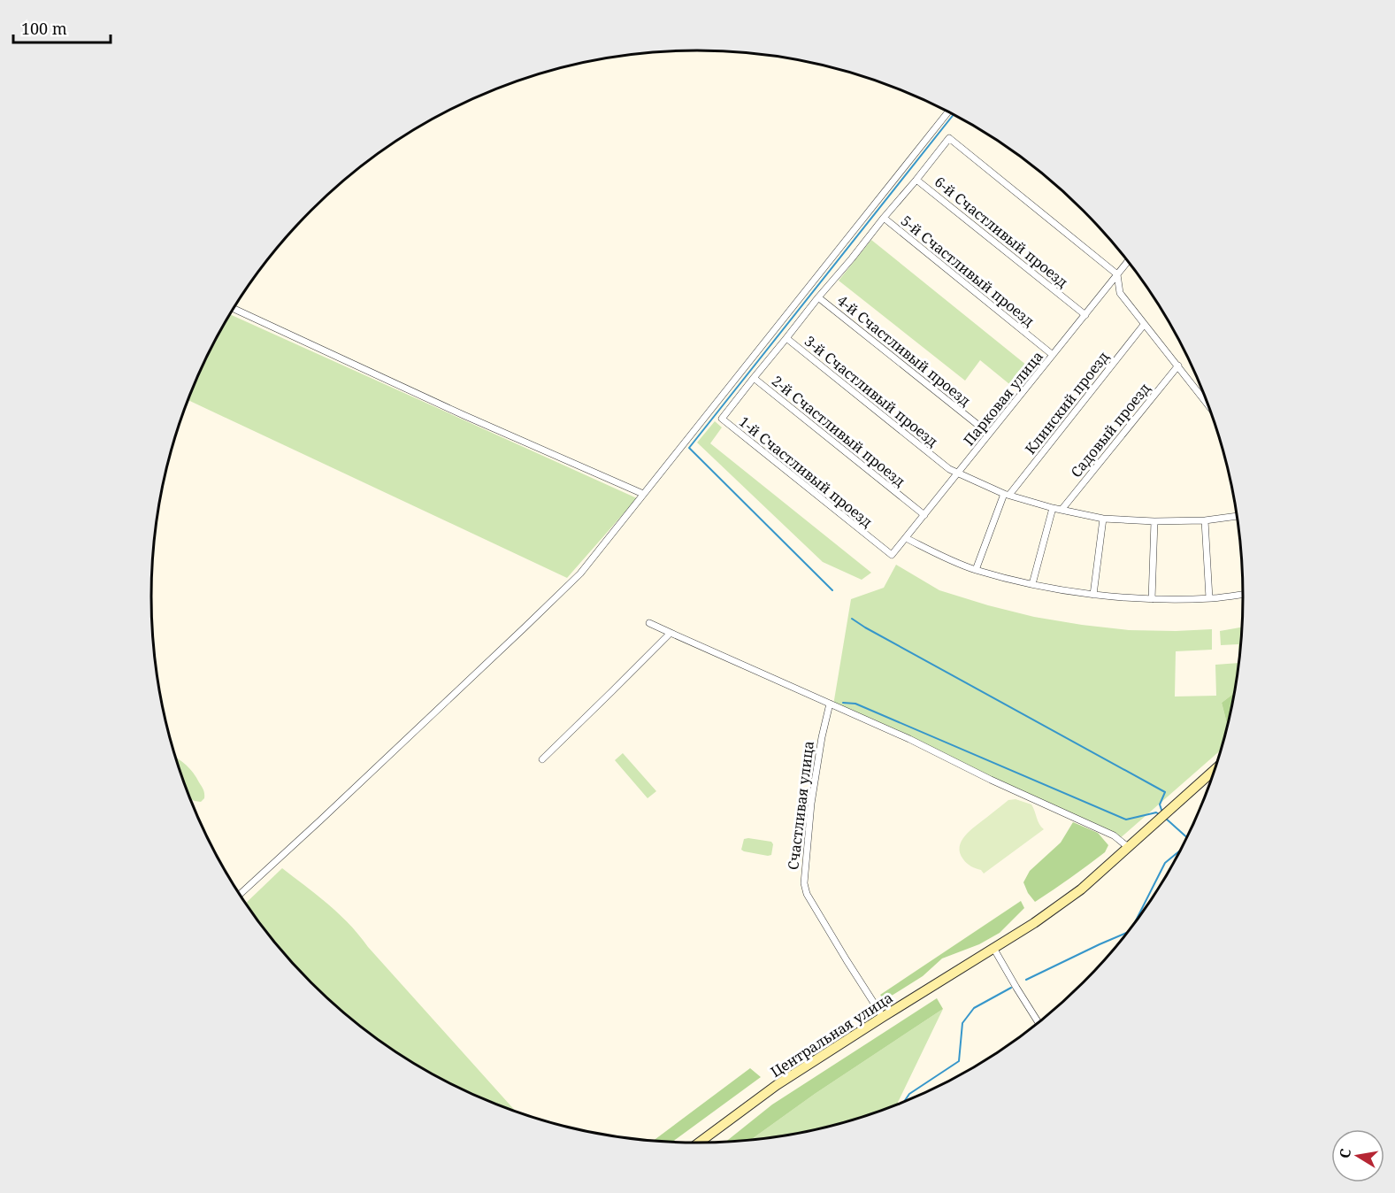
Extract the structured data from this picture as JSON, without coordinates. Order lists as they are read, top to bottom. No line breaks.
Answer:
{"streets":{"main road":["Центральная улица"],"street":["6-й Счастливый проезд","5-й Счастливый проезд","4-й Счастливый проезд","3-й Счастливый проезд","Парковая улица","Клинский проезд","Садовый проезд","2-й Счастливый проезд","1-й Счастливый проезд","Счастливая улица"]},"crossings":[["6-й Счастливый проезд","5-й Счастливый проезд"],["6-й Счастливый проезд","Парковая улица"],["5-й Счастливый проезд","4-й Счастливый проезд"],["5-й Счастливый проезд","Парковая улица"],["4-й Счастливый проезд","3-й Счастливый проезд"],["4-й Счастливый проезд","Парковая улица"],["3-й Счастливый проезд","Парковая улица"],["3-й Счастливый проезд","Клинский проезд"],["3-й Счастливый проезд","Садовый проезд"],["3-й Счастливый проезд","2-й Счастливый проезд"],["Парковая улица","2-й Счастливый проезд"],["Парковая улица","1-й Счастливый проезд"],["2-й Счастливый проезд","1-й Счастливый проезд"],["Счастливая улица","Центральная улица"]],"scale_bar":"100 m","north":"left"}
